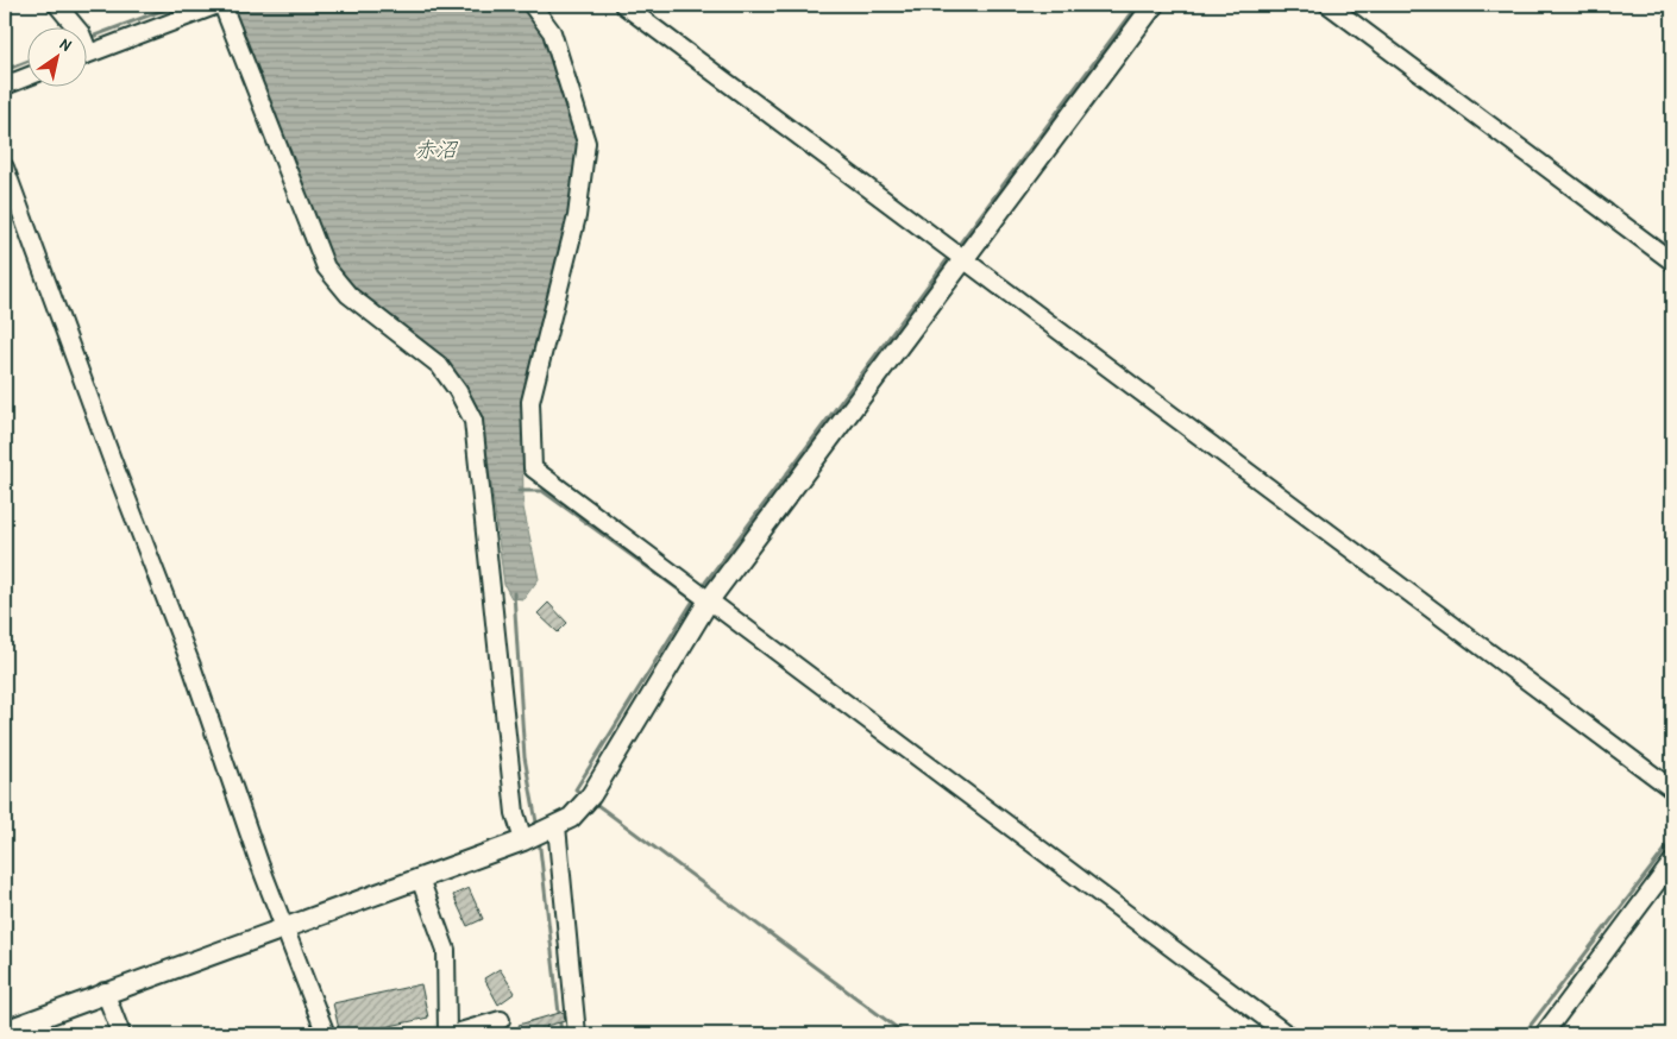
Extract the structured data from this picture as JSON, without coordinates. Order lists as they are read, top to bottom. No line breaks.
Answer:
{"water":["赤沼"],"north":"top right"}
